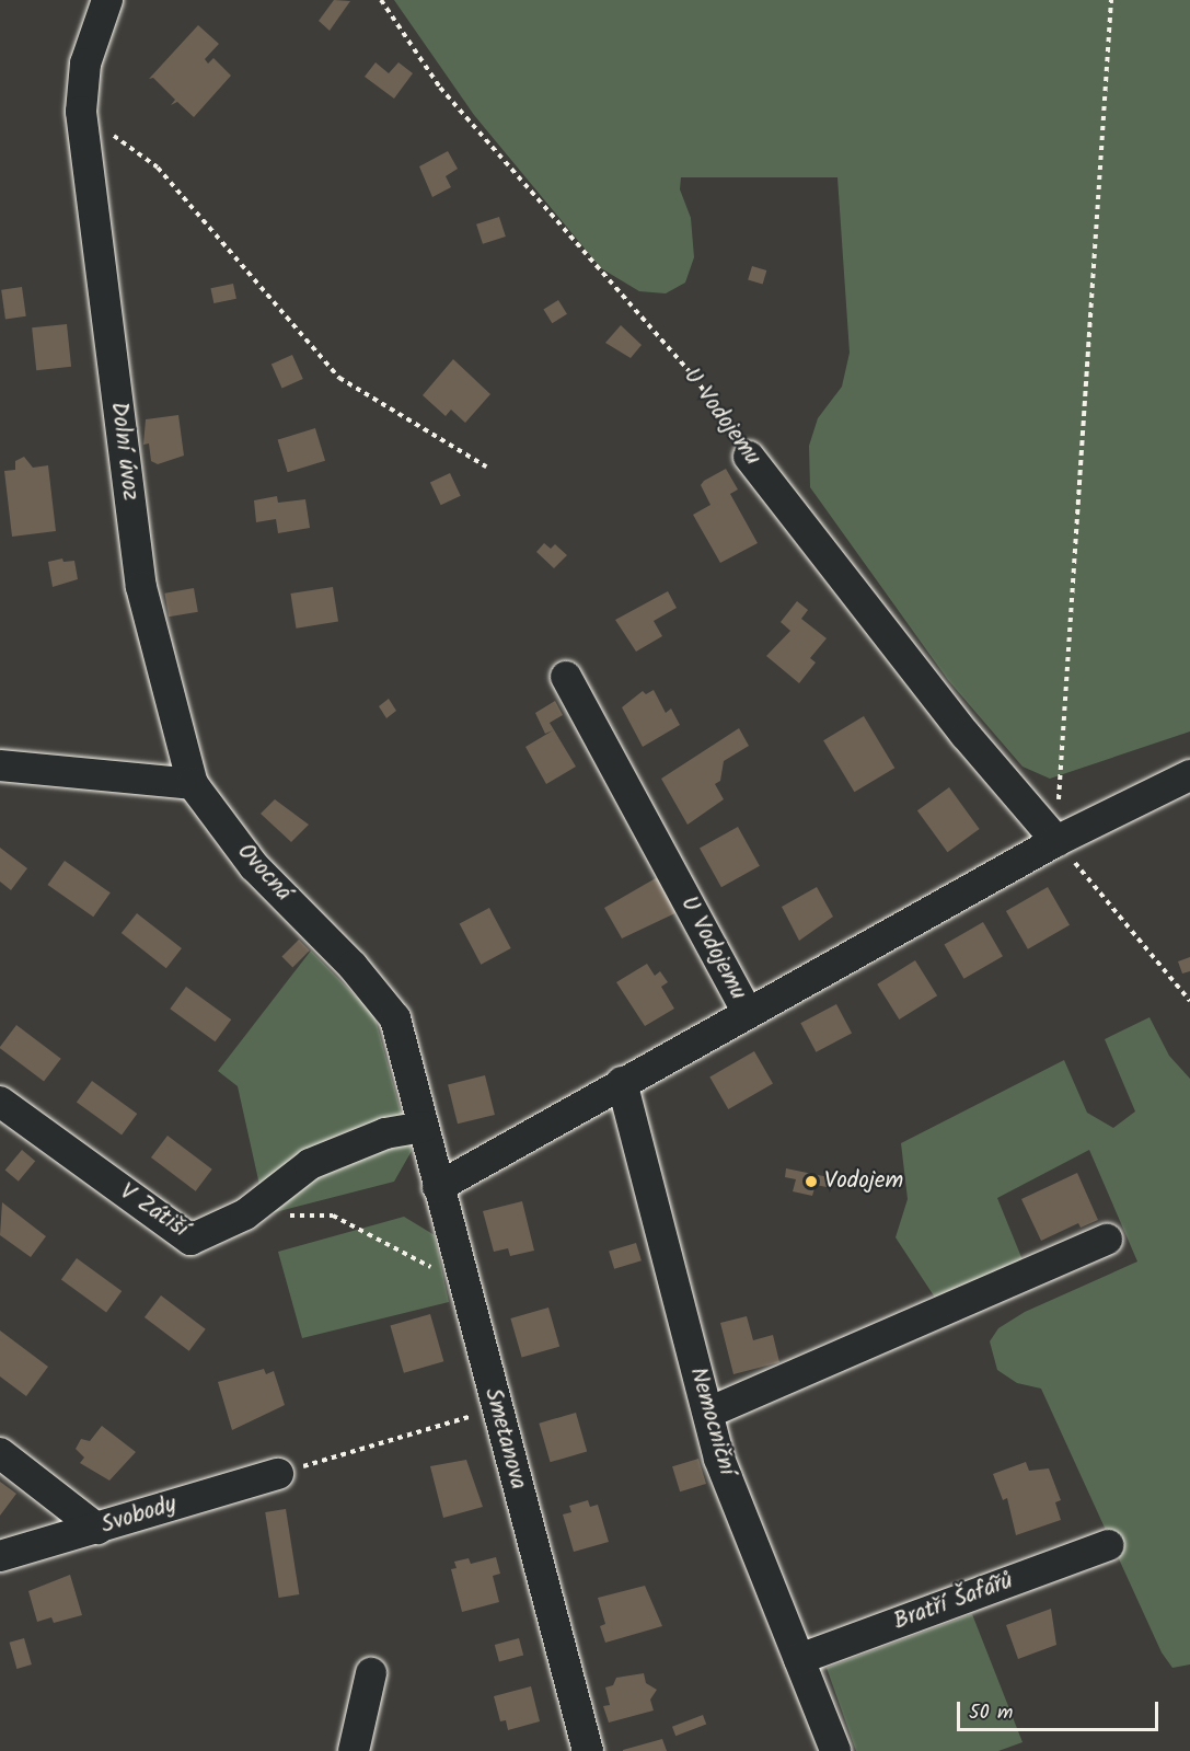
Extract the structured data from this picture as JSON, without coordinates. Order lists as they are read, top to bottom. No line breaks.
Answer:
{"streets":{"street":["U Vodojemu","Dolní úvoz","Ovocná","V Zátiší","Nemocniční","Smetanova","Svobody","Bratří Šafářů"]},"crossings":[["U Vodojemu","Nemocniční"],["U Vodojemu","Smetanova"],["Dolní úvoz","Ovocná"],["Ovocná","V Zátiší"],["Ovocná","Smetanova"],["V Zátiší","Smetanova"],["Nemocniční","Bratří Šafářů"]],"places":["Vodojem"],"scale_bar":"50 m"}
